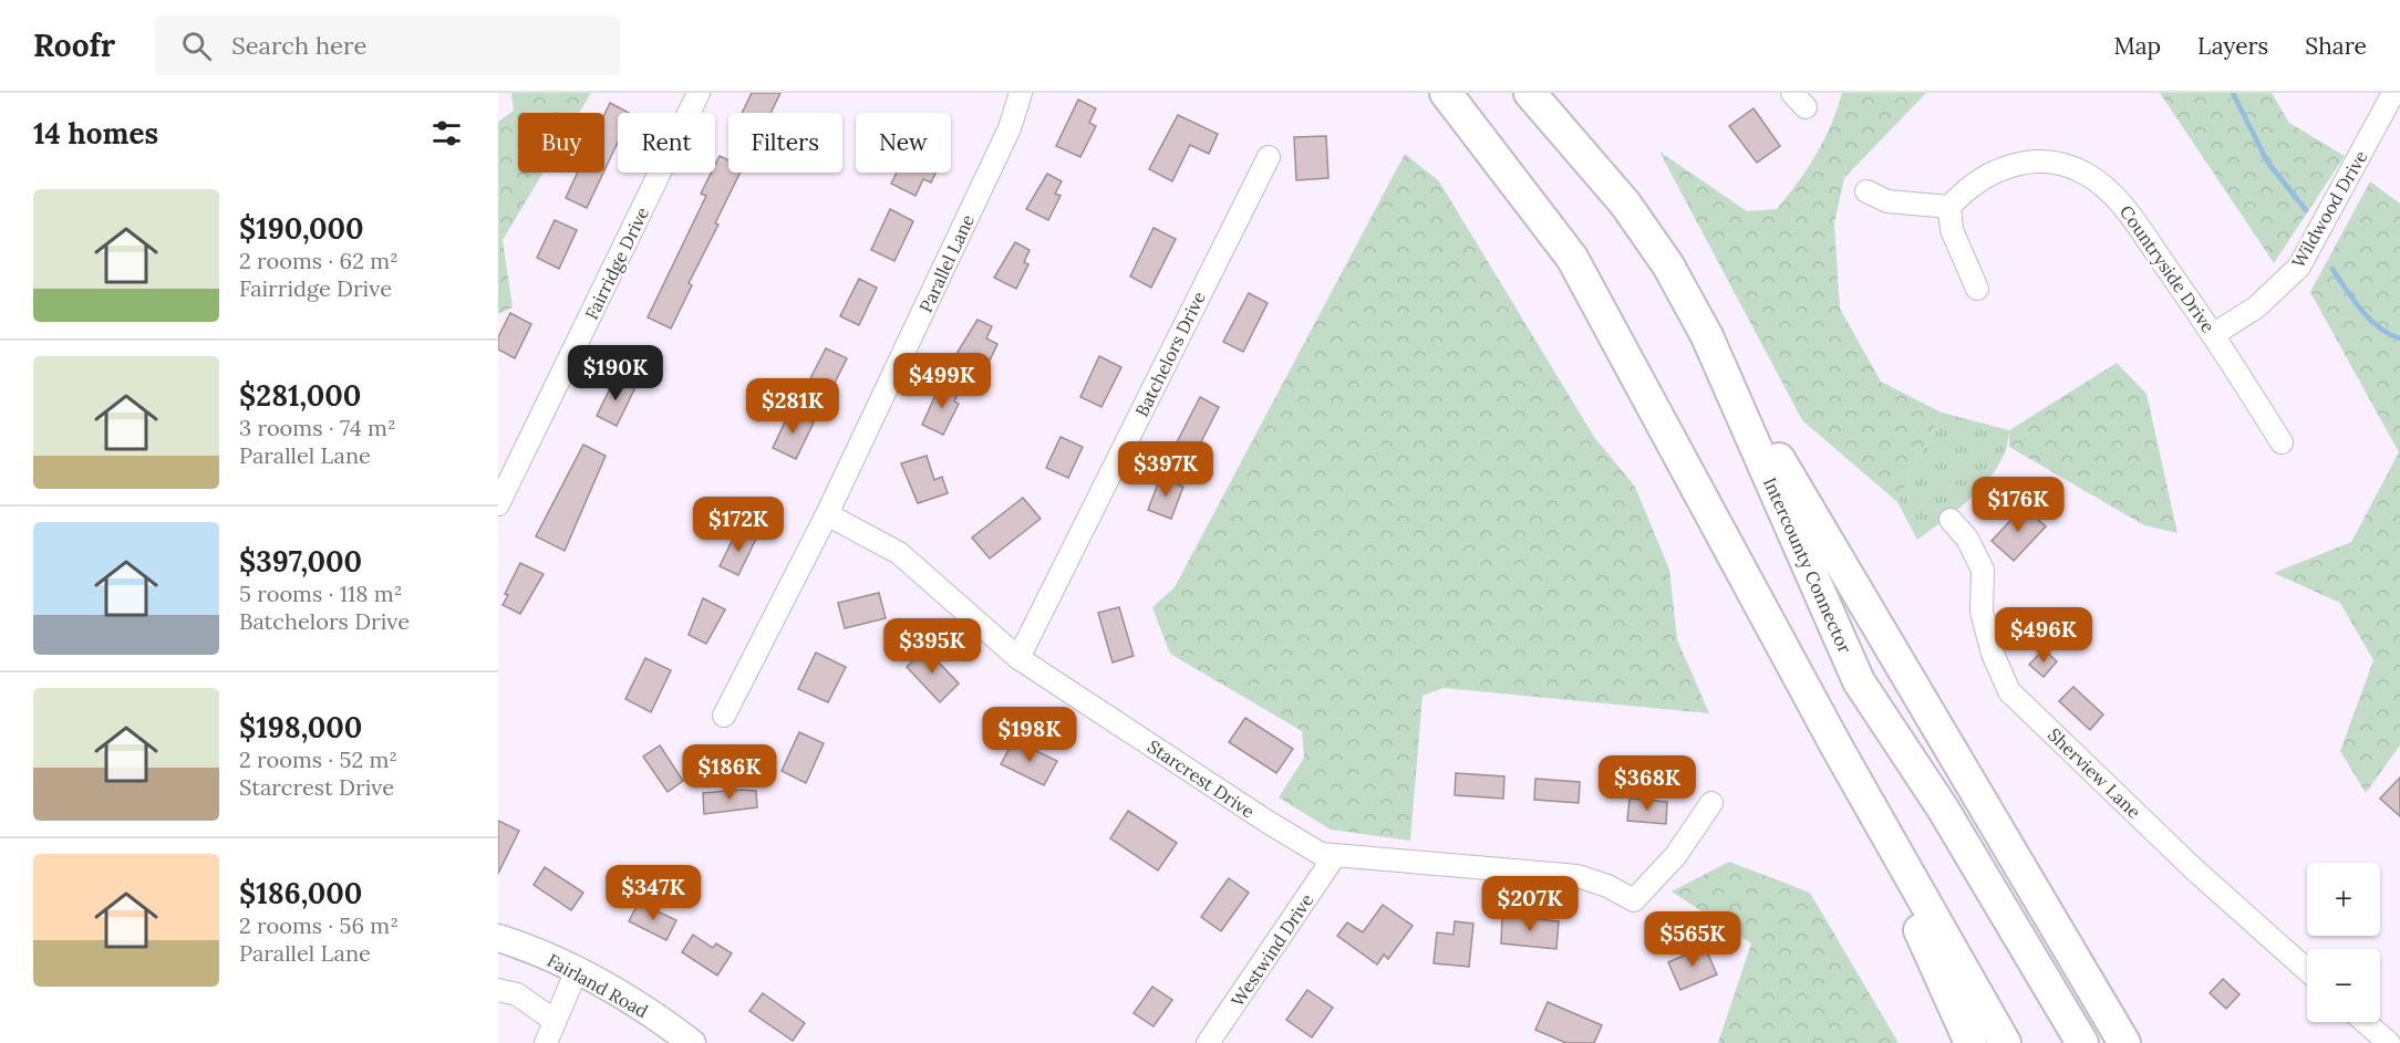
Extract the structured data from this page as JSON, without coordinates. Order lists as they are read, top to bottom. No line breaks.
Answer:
{"streets":{"highway":["Intercounty Connector"],"main road":["Fairland Road"],"street":["Wildwood Drive","Fairridge Drive","Parallel Lane","Countryside Drive","Batchelors Drive","Sherview Lane","Starcrest Drive","Westwind Drive"]},"crossings":[["Wildwood Drive","Countryside Drive"],["Parallel Lane","Starcrest Drive"],["Batchelors Drive","Starcrest Drive"],["Starcrest Drive","Westwind Drive"]],"page":{"header":"Roofr","search":"Search here","nav":["Map","Layers","Share"],"heading":"14 homes","chip":["Buy","Rent","Filters","New"],"list":[{"name":"$190,000","note":"2 rooms · 62 m² · Fairridge Drive"},{"name":"$281,000","note":"3 rooms · 74 m² · Parallel Lane"},{"name":"$397,000","note":"5 rooms · 118 m² · Batchelors Drive"},{"name":"$198,000","note":"2 rooms · 52 m² · Starcrest Drive"},{"name":"$186,000","note":"2 rooms · 56 m² · Parallel Lane"}],"price":["$190K","$499K","$281K","$397K","$176K","$172K","$496K","$395K","$198K","$186K","$368K","$347K","$207K","$565K"],"map_buttons":["+","−"]}}
